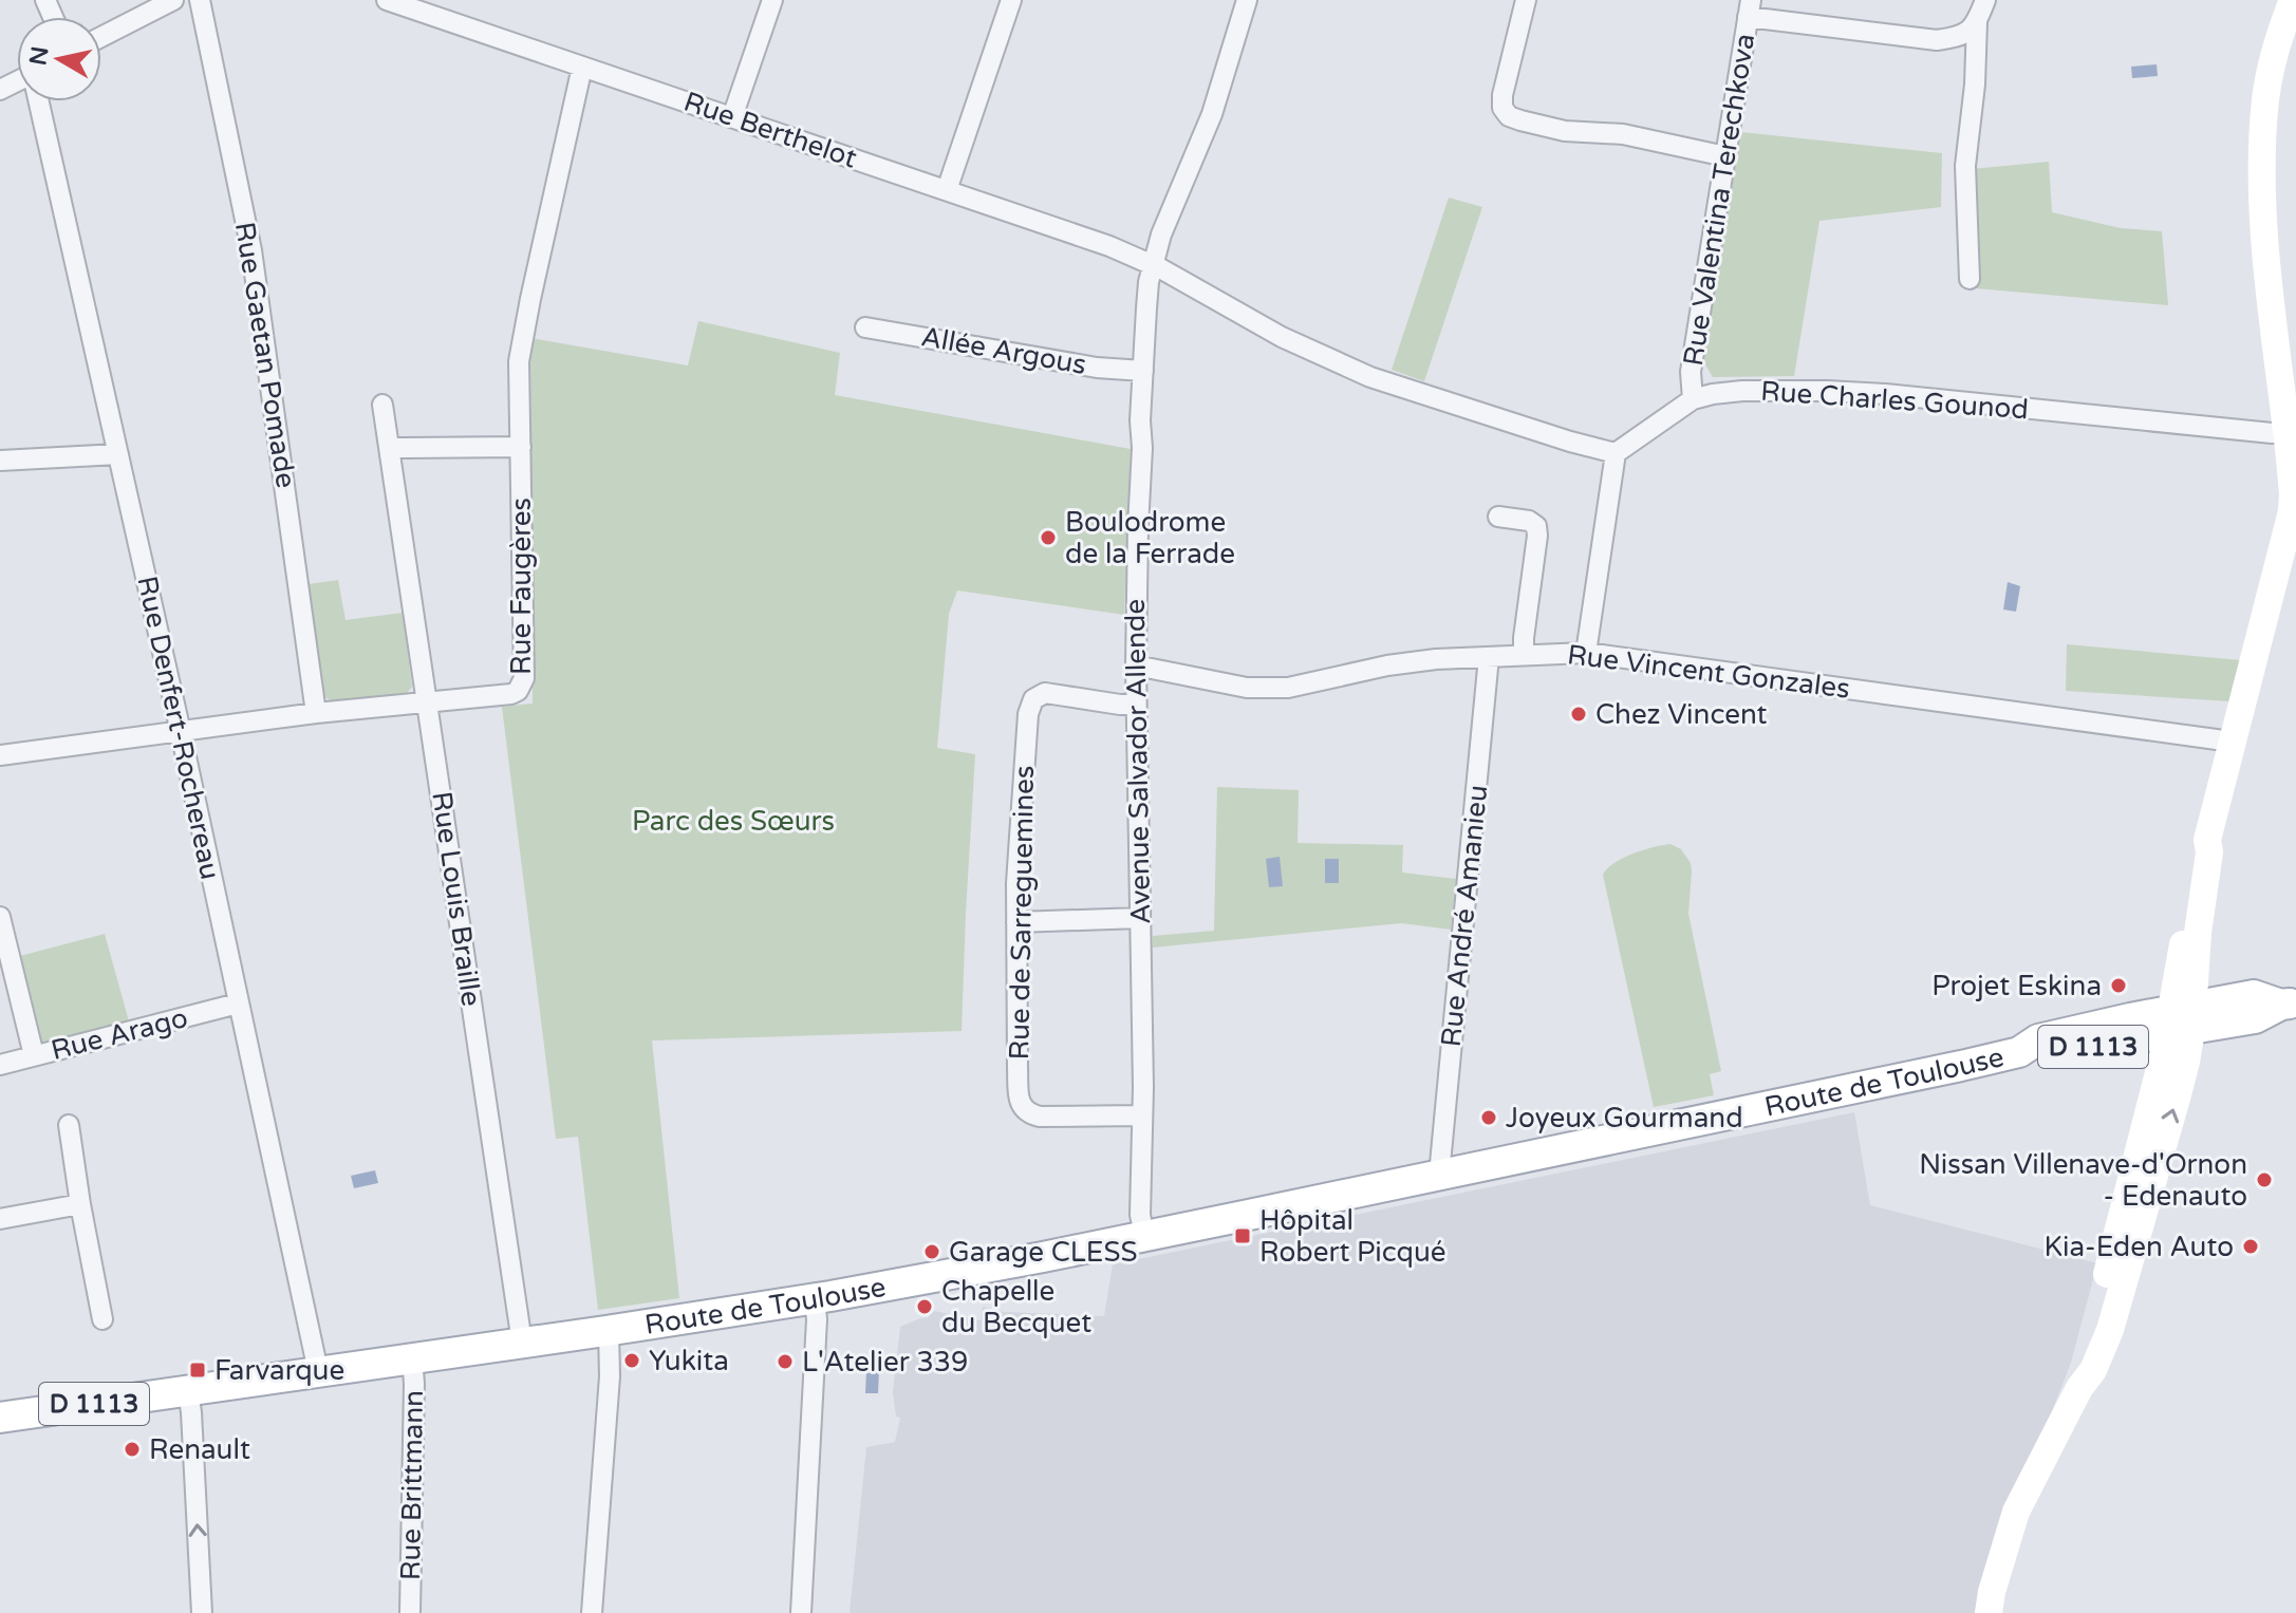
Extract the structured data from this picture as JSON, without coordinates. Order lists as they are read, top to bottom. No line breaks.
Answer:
{"streets":{"main road":["D 1113","Route de Toulouse"],"street":["Rue Berthelot","Rue Valentina Terechkova","Allée Argous","Rue Gaetan Pomade","Rue Charles Gounod","Rue Faugères","Rue Vincent Gonzales","Rue Denfert-Rochereau","Avenue Salvador Allende","Rue Louis Braille","Rue de Sarreguemines","Rue André Amanieu","Rue Arago","Rue Brittmann"]},"crossings":[["Rue Berthelot","Rue Faugères"],["Rue Berthelot","Avenue Salvador Allende"],["Rue Valentina Terechkova","Rue Charles Gounod"],["Allée Argous","Avenue Salvador Allende"],["Rue Gaetan Pomade","Rue Faugères"],["Rue Faugères","Rue Denfert-Rochereau"],["Rue Faugères","Rue Louis Braille"],["Rue Vincent Gonzales","Avenue Salvador Allende"],["Rue Vincent Gonzales","Rue André Amanieu"],["Rue Denfert-Rochereau","Rue Arago"],["Rue Denfert-Rochereau","Route de Toulouse"],["Avenue Salvador Allende","Rue de Sarreguemines"],["Avenue Salvador Allende","Route de Toulouse"],["Rue Louis Braille","Route de Toulouse"],["Rue André Amanieu","Route de Toulouse"],["Route de Toulouse","Rue Brittmann"]],"parks":["Parc des Sœurs"],"places":{"other":["Boulodrome de la Ferrade","Chez Vincent","Projet Eskina","Joyeux Gourmand","Nissan Villenave-d'Ornon - Edenauto","Kia-Eden Auto","Garage CLESS","Chapelle du Becquet","Yukita","L'Atelier 339","Renault"],"transit":["Hôpital Robert Picqué","Farvarque"]},"north":"left"}
